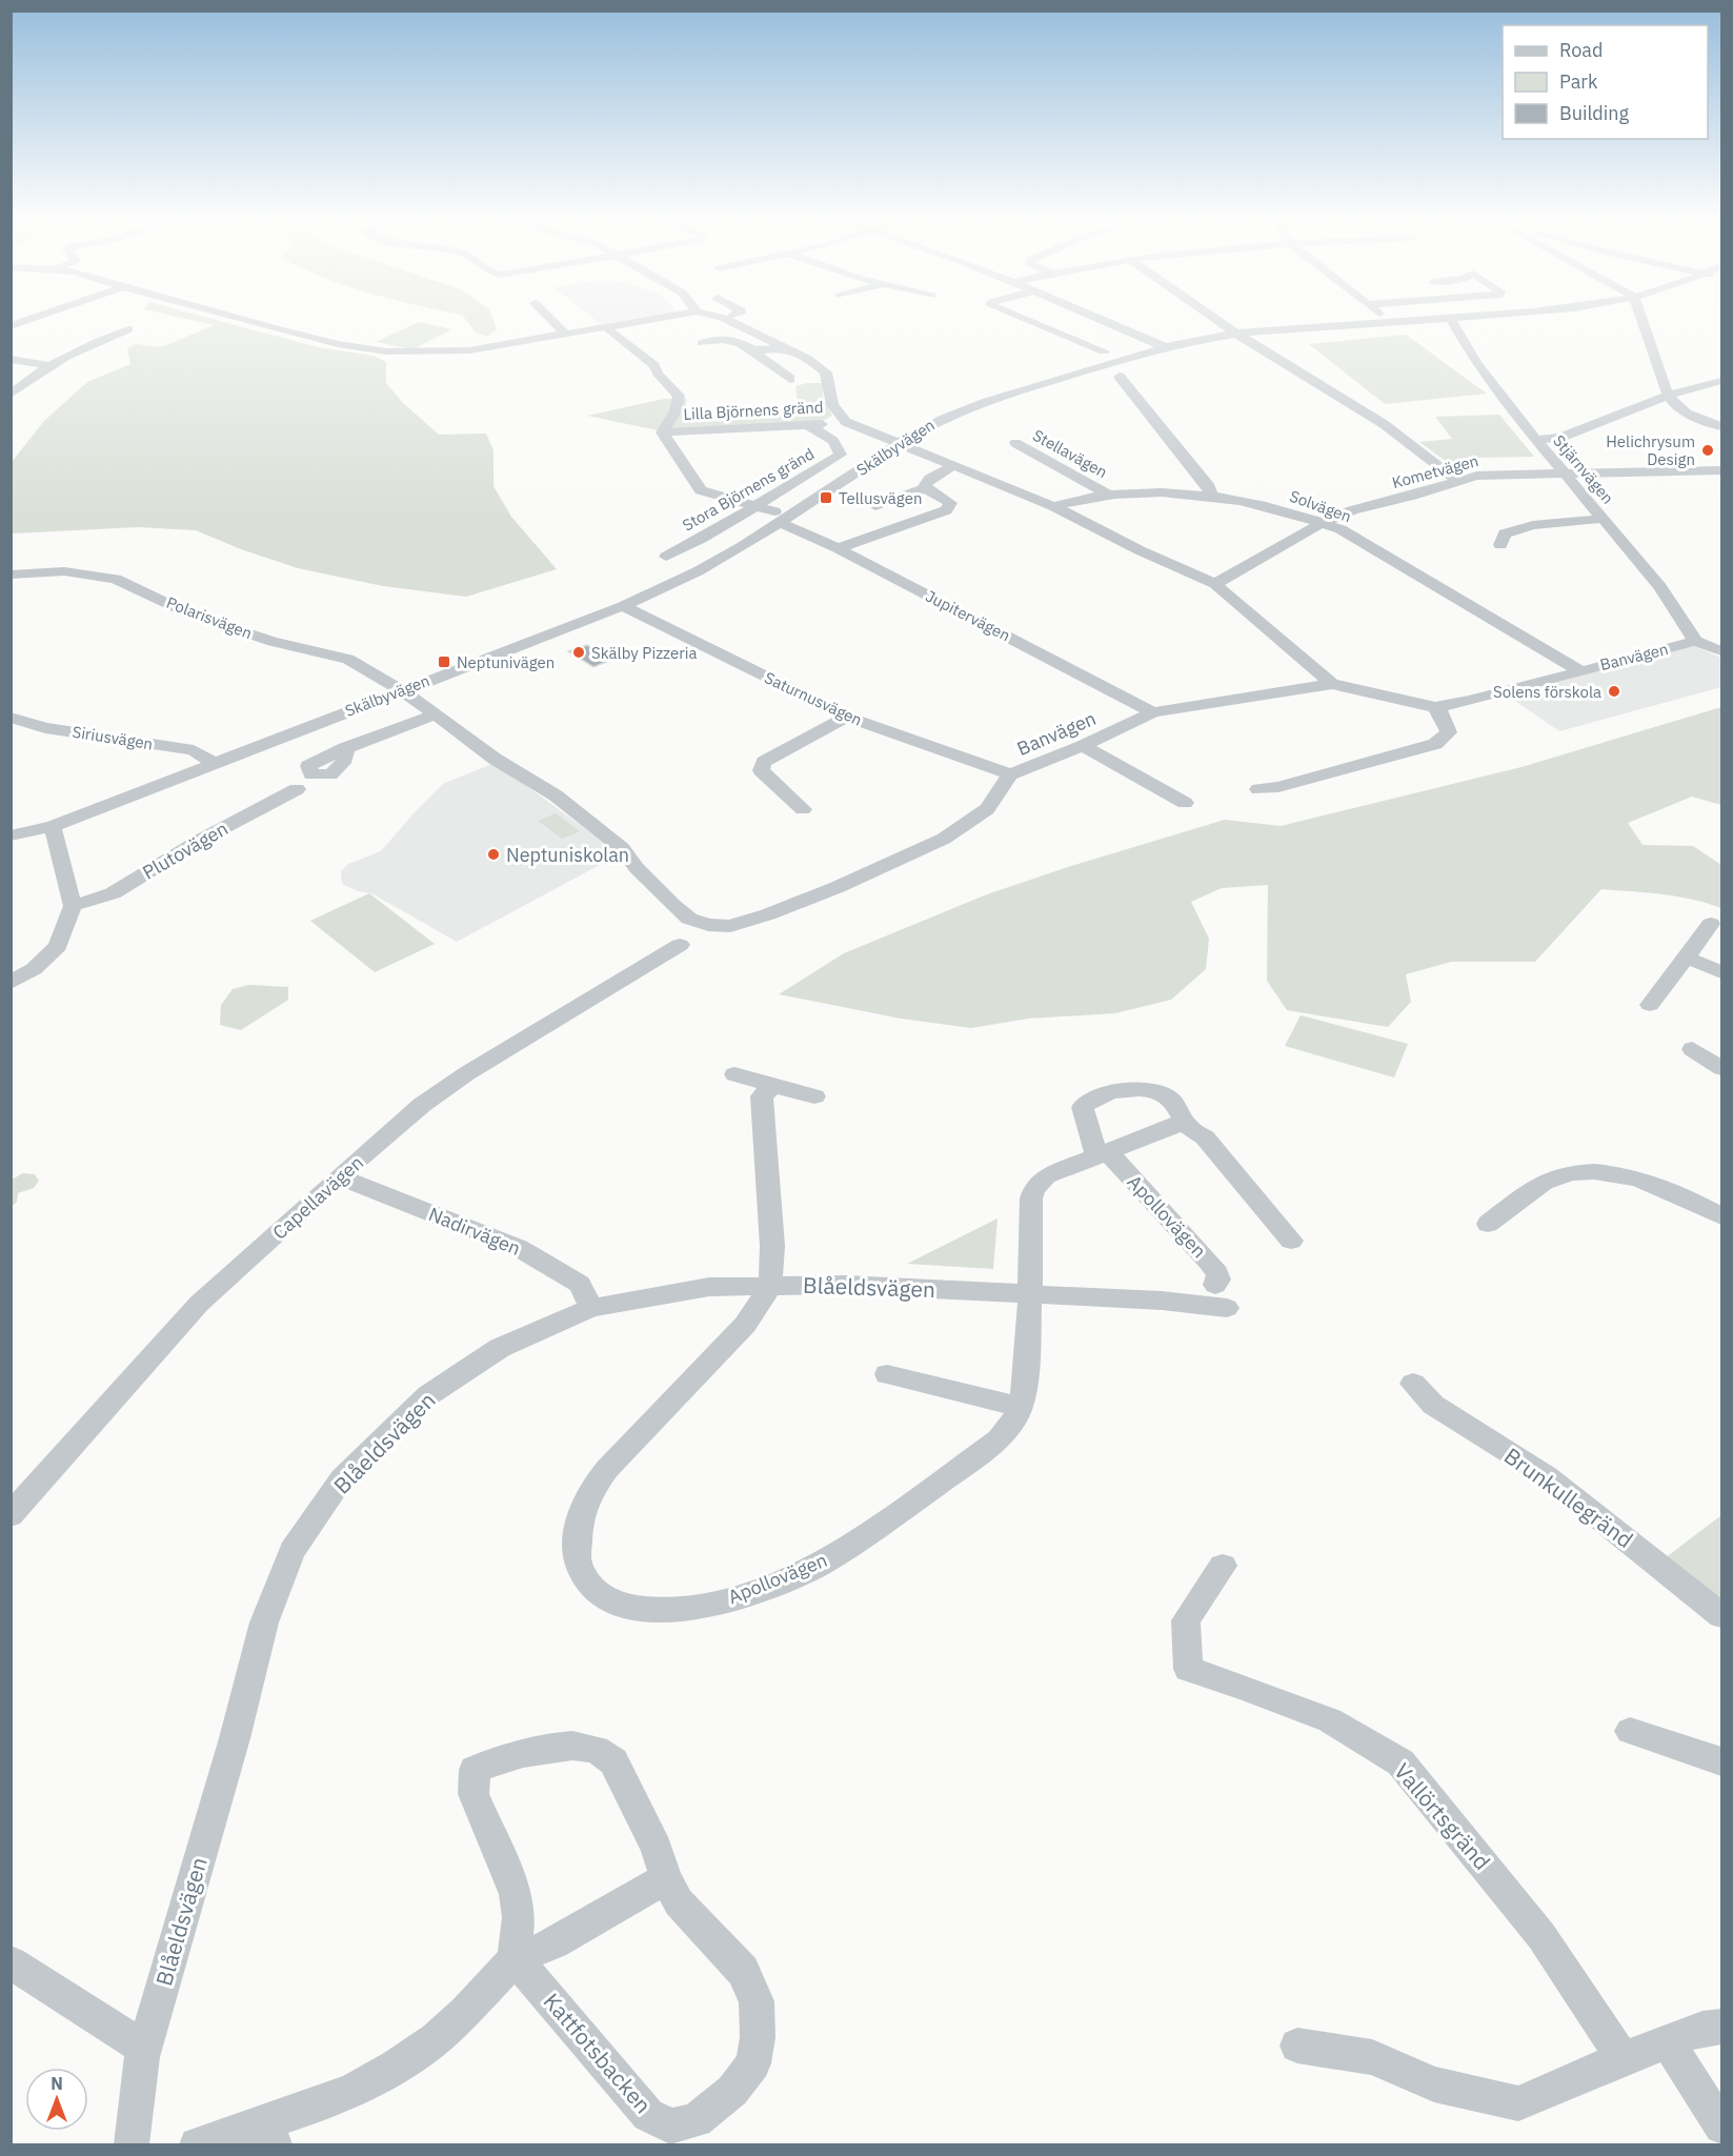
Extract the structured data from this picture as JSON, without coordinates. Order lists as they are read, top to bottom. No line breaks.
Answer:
{"streets":{"street":["Lilla Björnens gränd","Skälbyvägen","Stellavägen","Stjärnvägen","Kometvägen","Stora Björnens gränd","Solvägen","Jupitervägen","Polarisvägen","Banvägen","Saturnusvägen","Siriusvägen","Plutovägen","Capellavägen","Apollovägen","Nadirvägen","Blåeldsvägen","Brunkullegränd","Vallörtsgränd","Kattfotsbacken"]},"crossings":[["Lilla Björnens gränd","Stora Björnens gränd"],["Lilla Björnens gränd","Jupitervägen"],["Skälbyvägen","Jupitervägen"],["Skälbyvägen","Polarisvägen"],["Skälbyvägen","Saturnusvägen"],["Skälbyvägen","Siriusvägen"],["Stellavägen","Solvägen"],["Stjärnvägen","Kometvägen"],["Stjärnvägen","Banvägen"],["Kometvägen","Solvägen"],["Stora Björnens gränd","Jupitervägen"],["Solvägen","Banvägen"],["Jupitervägen","Banvägen"],["Banvägen","Saturnusvägen"],["Capellavägen","Nadirvägen"],["Apollovägen","Blåeldsvägen"],["Nadirvägen","Blåeldsvägen"]],"places":{"other":["Helichrysum Design","Skälby Pizzeria","Solens förskola","Neptuniskolan"],"transit":["Tellusvägen","Neptunivägen"]},"legend":["Road","Park","Building"],"north":"top"}
